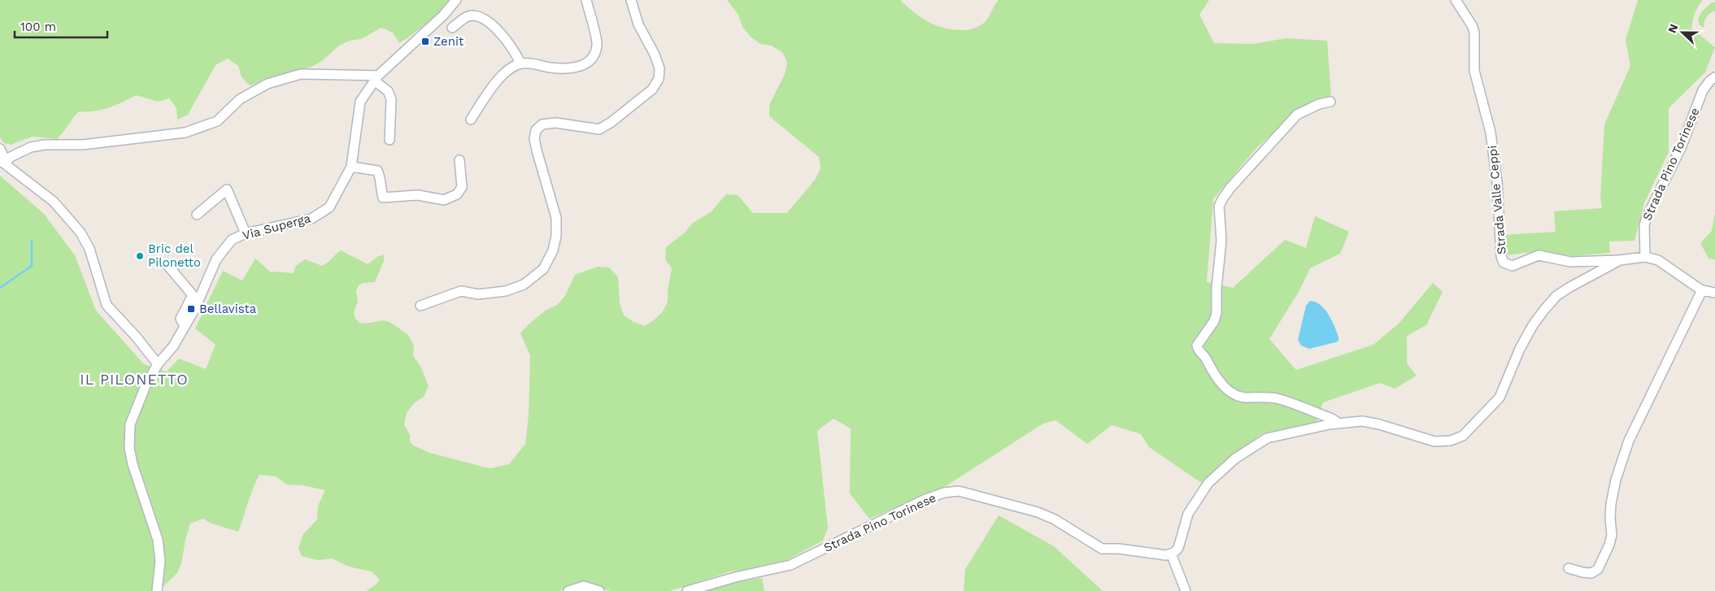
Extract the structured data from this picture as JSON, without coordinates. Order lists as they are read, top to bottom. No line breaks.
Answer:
{"streets":{"street":["Strada Pino Torinese","Strada Valle Ceppi","Via Superga"]},"districts":["IL PILONETTO"],"places":{"transit":["Zenit","Bellavista"],"other":["Bric del Pilonetto"]},"scale_bar":"100 m","north":"left"}
